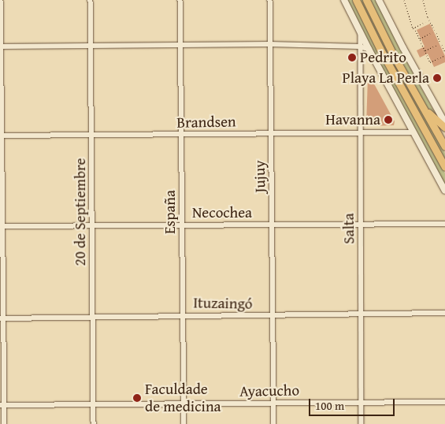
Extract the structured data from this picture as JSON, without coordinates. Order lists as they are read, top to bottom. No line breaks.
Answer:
{"streets":{"street":["Brandsen","Jujuy","20 de Septiembre","España","Necochea","Salta","Ituzaingó","Ayacucho"]},"crossings":[["Brandsen","Jujuy"],["Brandsen","20 de Septiembre"],["Brandsen","España"],["Brandsen","Salta"],["Jujuy","Necochea"],["Jujuy","Ituzaingó"],["Jujuy","Ayacucho"],["20 de Septiembre","Necochea"],["20 de Septiembre","Ituzaingó"],["20 de Septiembre","Ayacucho"],["España","Necochea"],["España","Ituzaingó"],["España","Ayacucho"],["Necochea","Salta"],["Salta","Ituzaingó"],["Salta","Ayacucho"]],"places":["Pedrito","Playa La Perla","Havanna","Faculdade de medicina"],"scale_bar":"100 m"}
